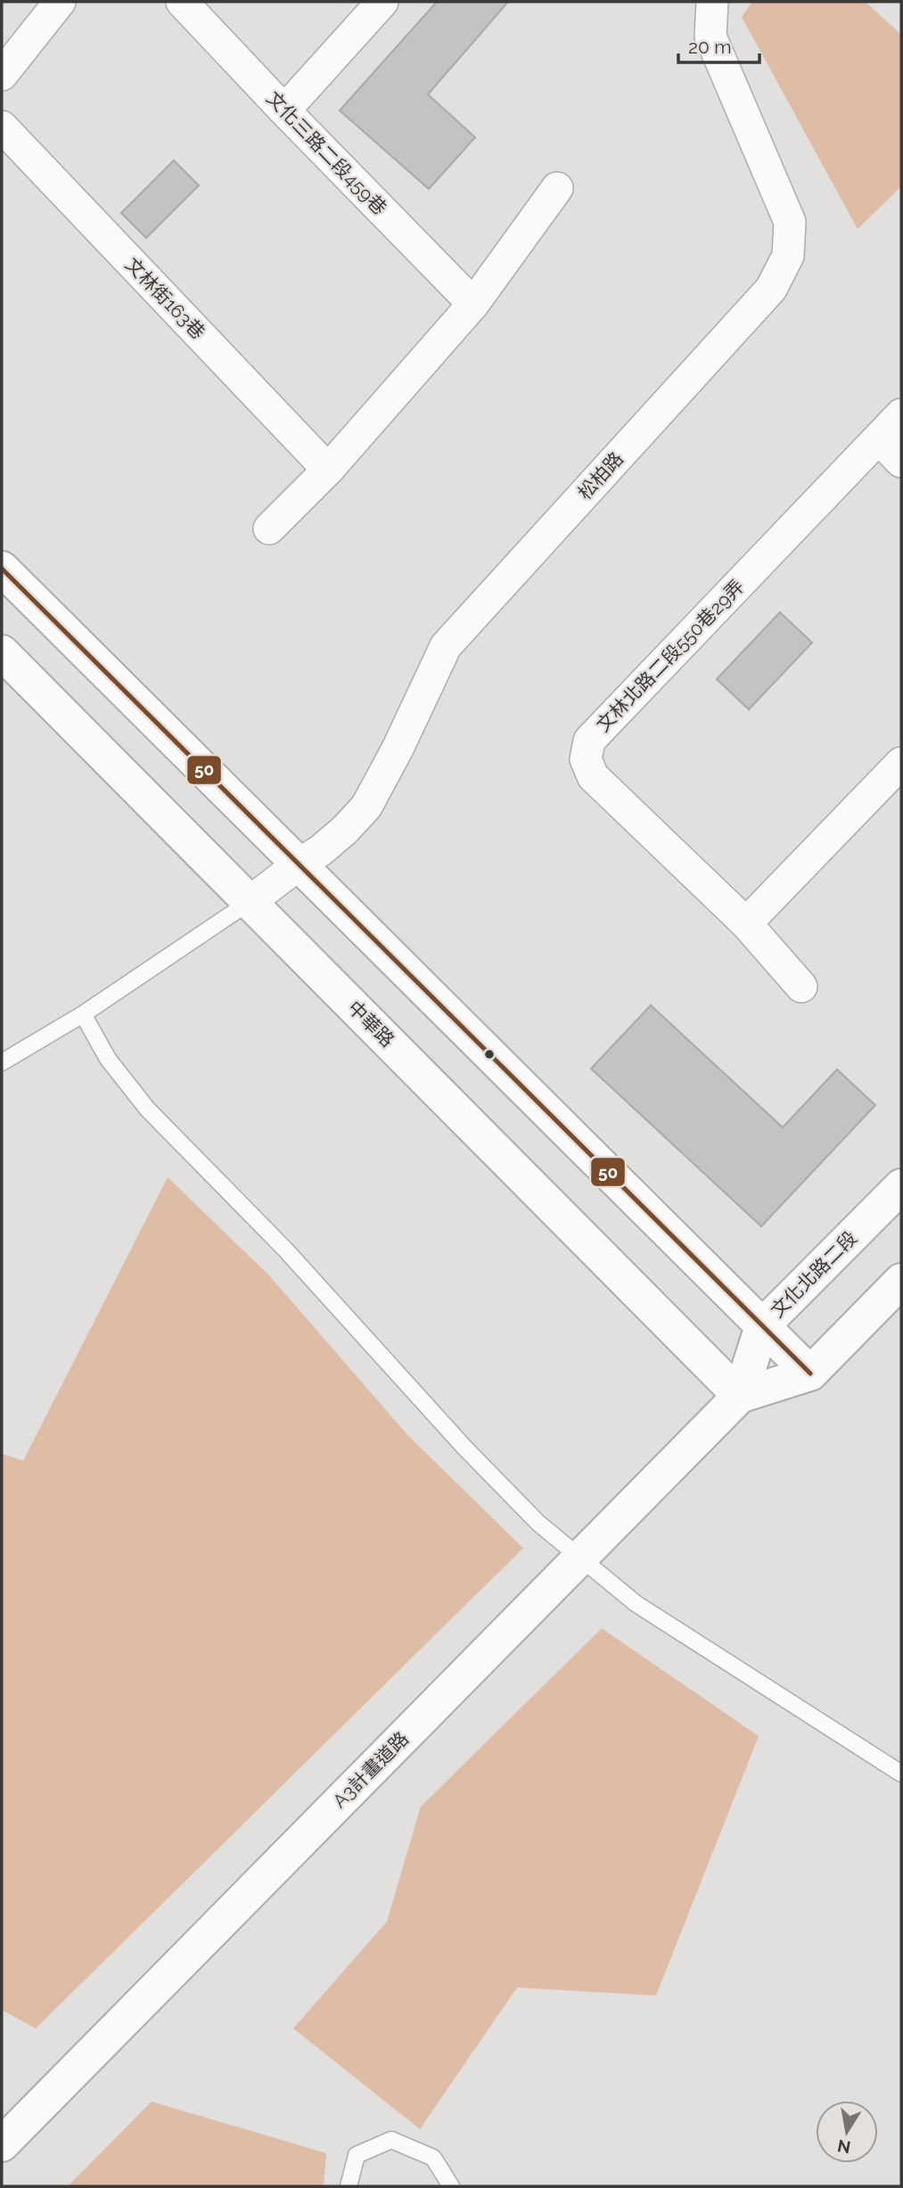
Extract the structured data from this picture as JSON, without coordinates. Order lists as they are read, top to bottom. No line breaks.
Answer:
{"streets":{"street":["文化三路二段459巷","文林街163巷","松柏路","文林北路二段550巷29弄","中華路","文化北路二段","A3計畫道路"]},"crossings":[["松柏路","中華路"],["中華路","文化北路二段"],["中華路","A3計畫道路"],["文化北路二段","A3計畫道路"]],"lines":["transit line 50"],"scale_bar":"20 m","north":"bottom"}
